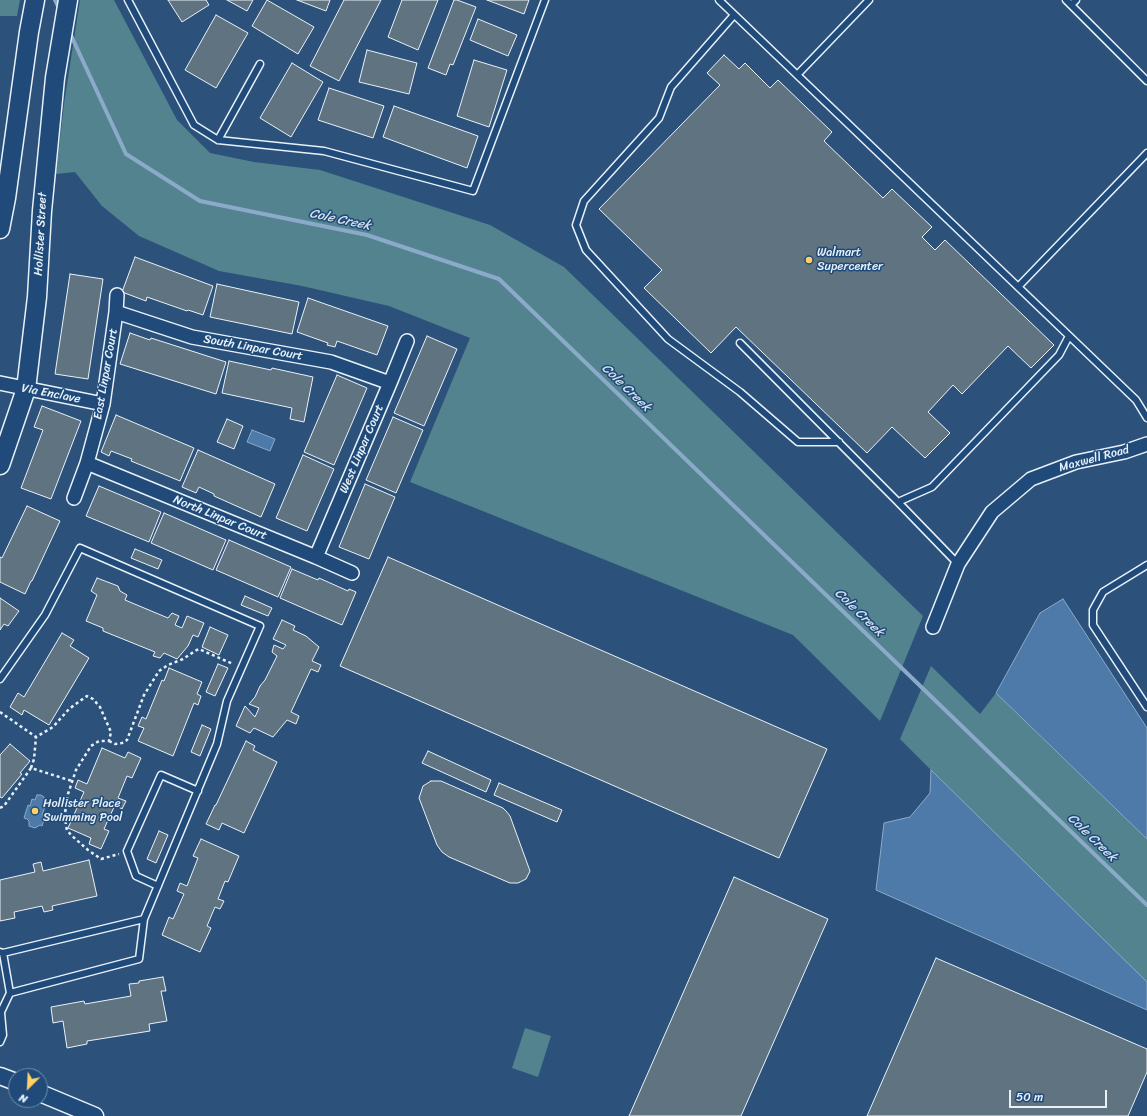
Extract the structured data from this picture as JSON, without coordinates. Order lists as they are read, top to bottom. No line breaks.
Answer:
{"streets":{"main road":["Hollister Street"],"street":["South Linpar Court","East Linpar Court","Via Enclave","West Linpar Court","Maxwell Road","North Linpar Court"]},"crossings":[["Hollister Street","Via Enclave"],["South Linpar Court","East Linpar Court"],["South Linpar Court","West Linpar Court"],["East Linpar Court","Via Enclave"],["East Linpar Court","North Linpar Court"],["West Linpar Court","North Linpar Court"]],"water":["Cole Creek"],"places":["Walmart Supercenter","Hollister Place Swimming Pool"],"scale_bar":"50 m","north":"bottom left"}
